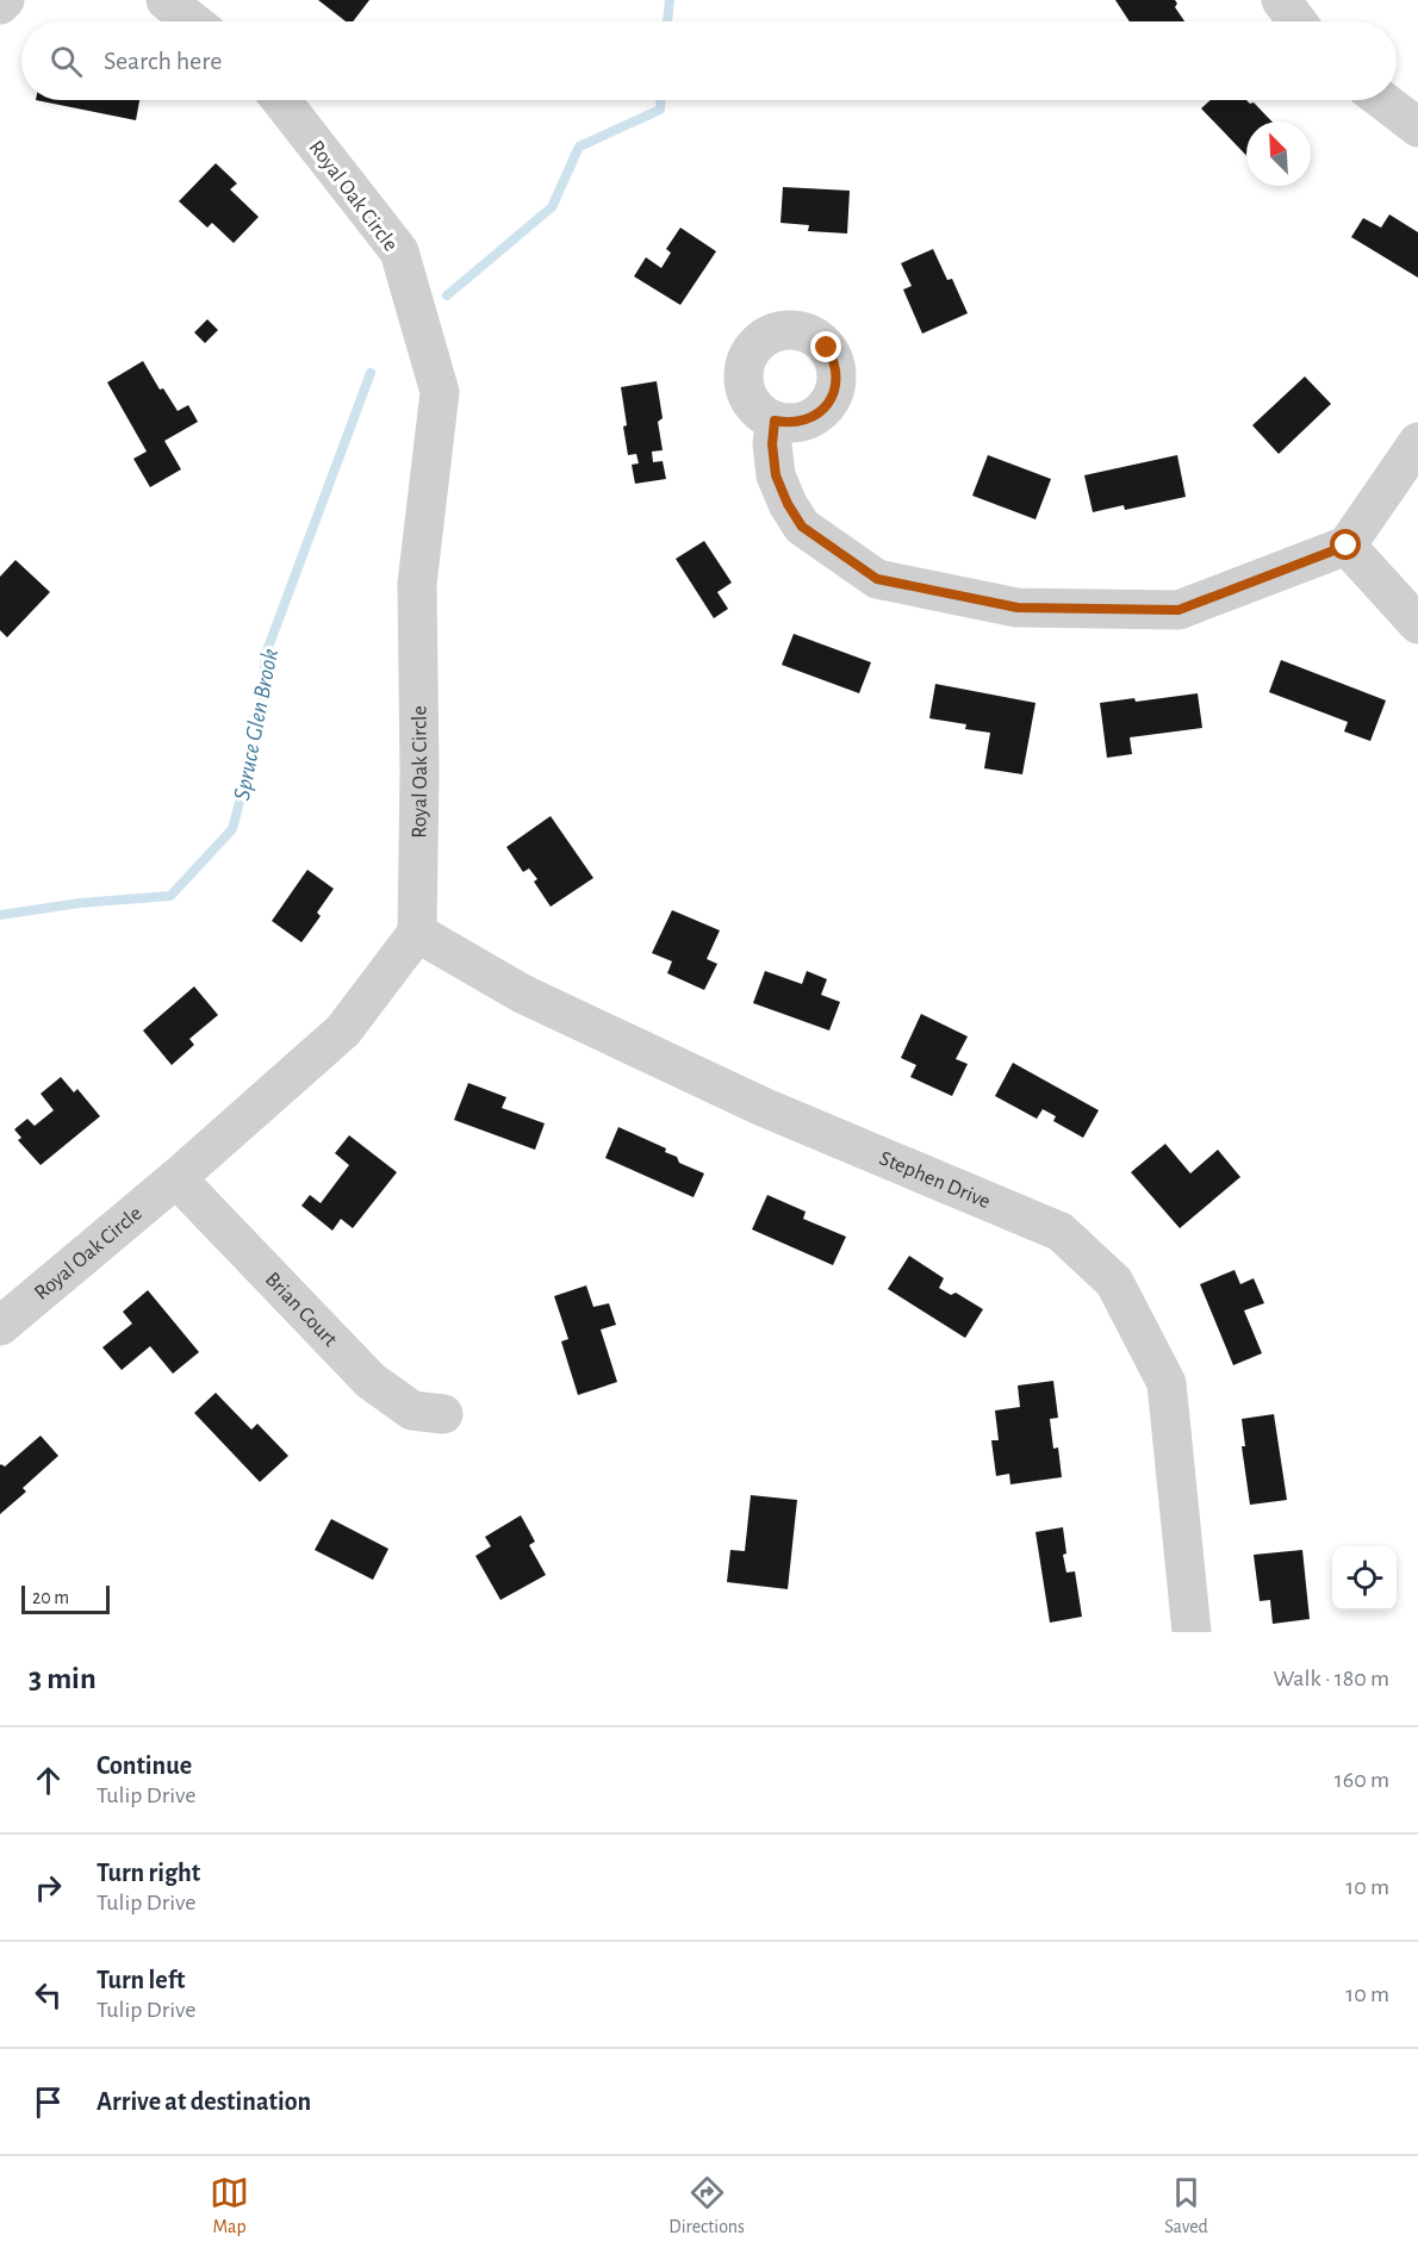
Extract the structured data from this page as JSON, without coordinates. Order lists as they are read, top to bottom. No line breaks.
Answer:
{"streets":{"street":["Royal Oak Circle","Stephen Drive","Brian Court"]},"crossings":[["Royal Oak Circle","Stephen Drive"],["Royal Oak Circle","Brian Court"]],"water":["Spruce Glen Brook"],"scale_bar":"20 m","north":"top left","page":{"search":"Search here","scale":"20 m","heading":["3 min","Walk · 180 m"],"list":[["Continue","Tulip Drive","160 m"],["Turn right","Tulip Drive","10 m"],["Turn left","Tulip Drive","10 m"],"Arrive at destination"],"nav":["Map","Directions","Saved"]}}
